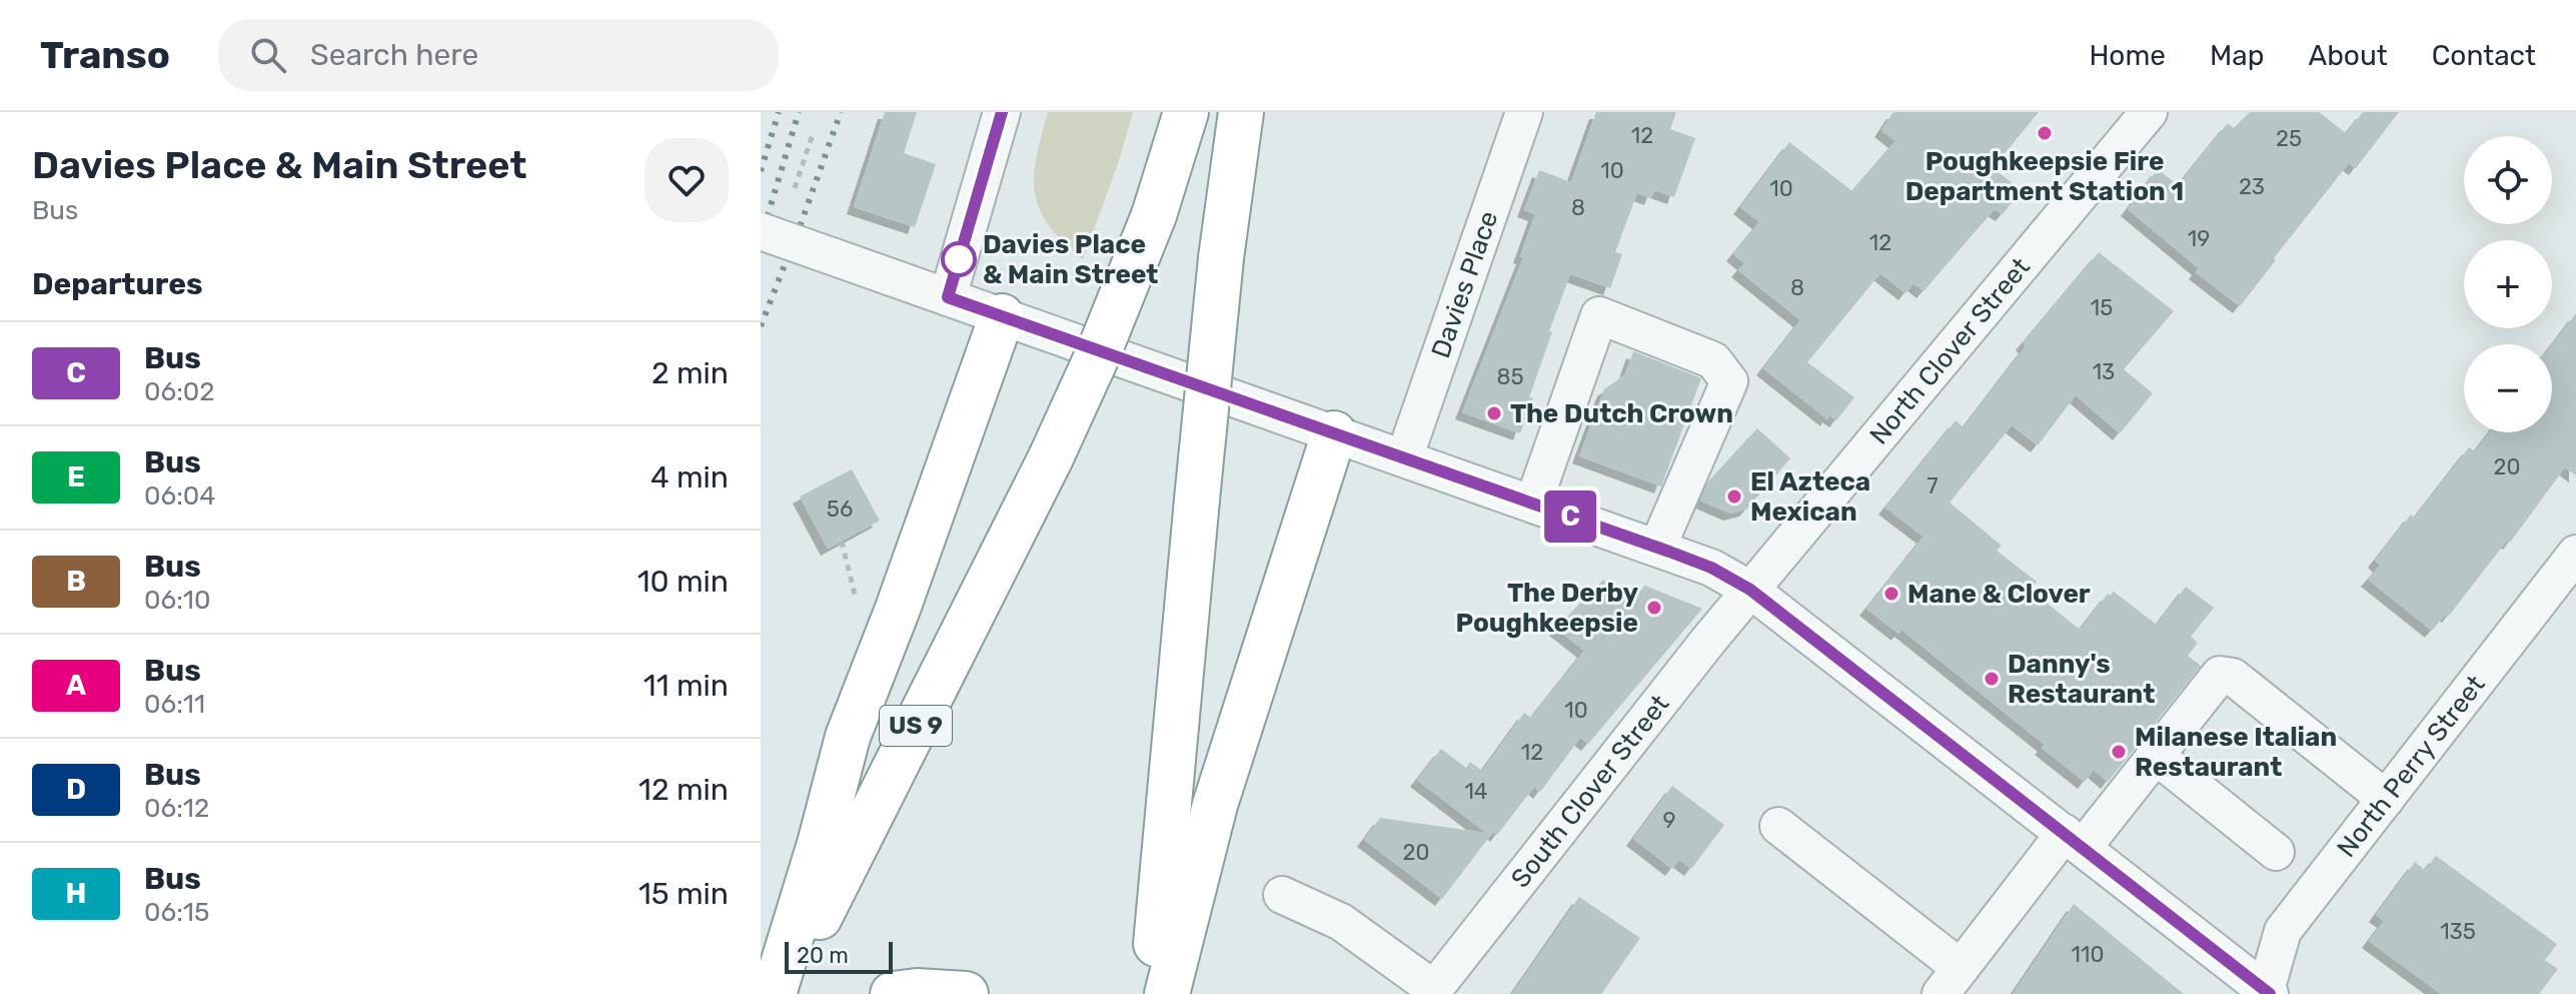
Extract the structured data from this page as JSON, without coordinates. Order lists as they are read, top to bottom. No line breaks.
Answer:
{"streets":{"highway":["US 9"],"street":["Davies Place","North Clover Street","North Perry Street","South Clover Street"]},"crossings":[["North Clover Street","South Clover Street"]],"places":["Poughkeepsie Fire Department Station 1","Davies Place & Main Street","The Dutch Crown","El Azteca Mexican","Mane & Clover","The Derby Poughkeepsie","Danny's Restaurant","Milanese Italian Restaurant"],"lines":["bus line C"],"house_numbers":["12","25","10","23","10","8","19","12","8","15","13","85","20","7","56","10","12","14","9","20","135","110"],"scale_bar":"20 m","page":{"header":"Transo","search":"Search here","nav":["Home","Map","About","Contact"],"heading":[["Davies Place & Main Street","Bus"],"Departures"],"on_map":"C","map_buttons":["+","−"],"list":[{"mark":"C","name":"Bus","note":"06:02","value":"2 min"},{"mark":"E","name":"Bus","note":"06:04","value":"4 min"},{"mark":"B","name":"Bus","note":"06:10","value":"10 min"},{"mark":"A","name":"Bus","note":"06:11","value":"11 min"},{"mark":"D","name":"Bus","note":"06:12","value":"12 min"},{"mark":"H","name":"Bus","note":"06:15","value":"15 min"}],"scale":"20 m"}}
